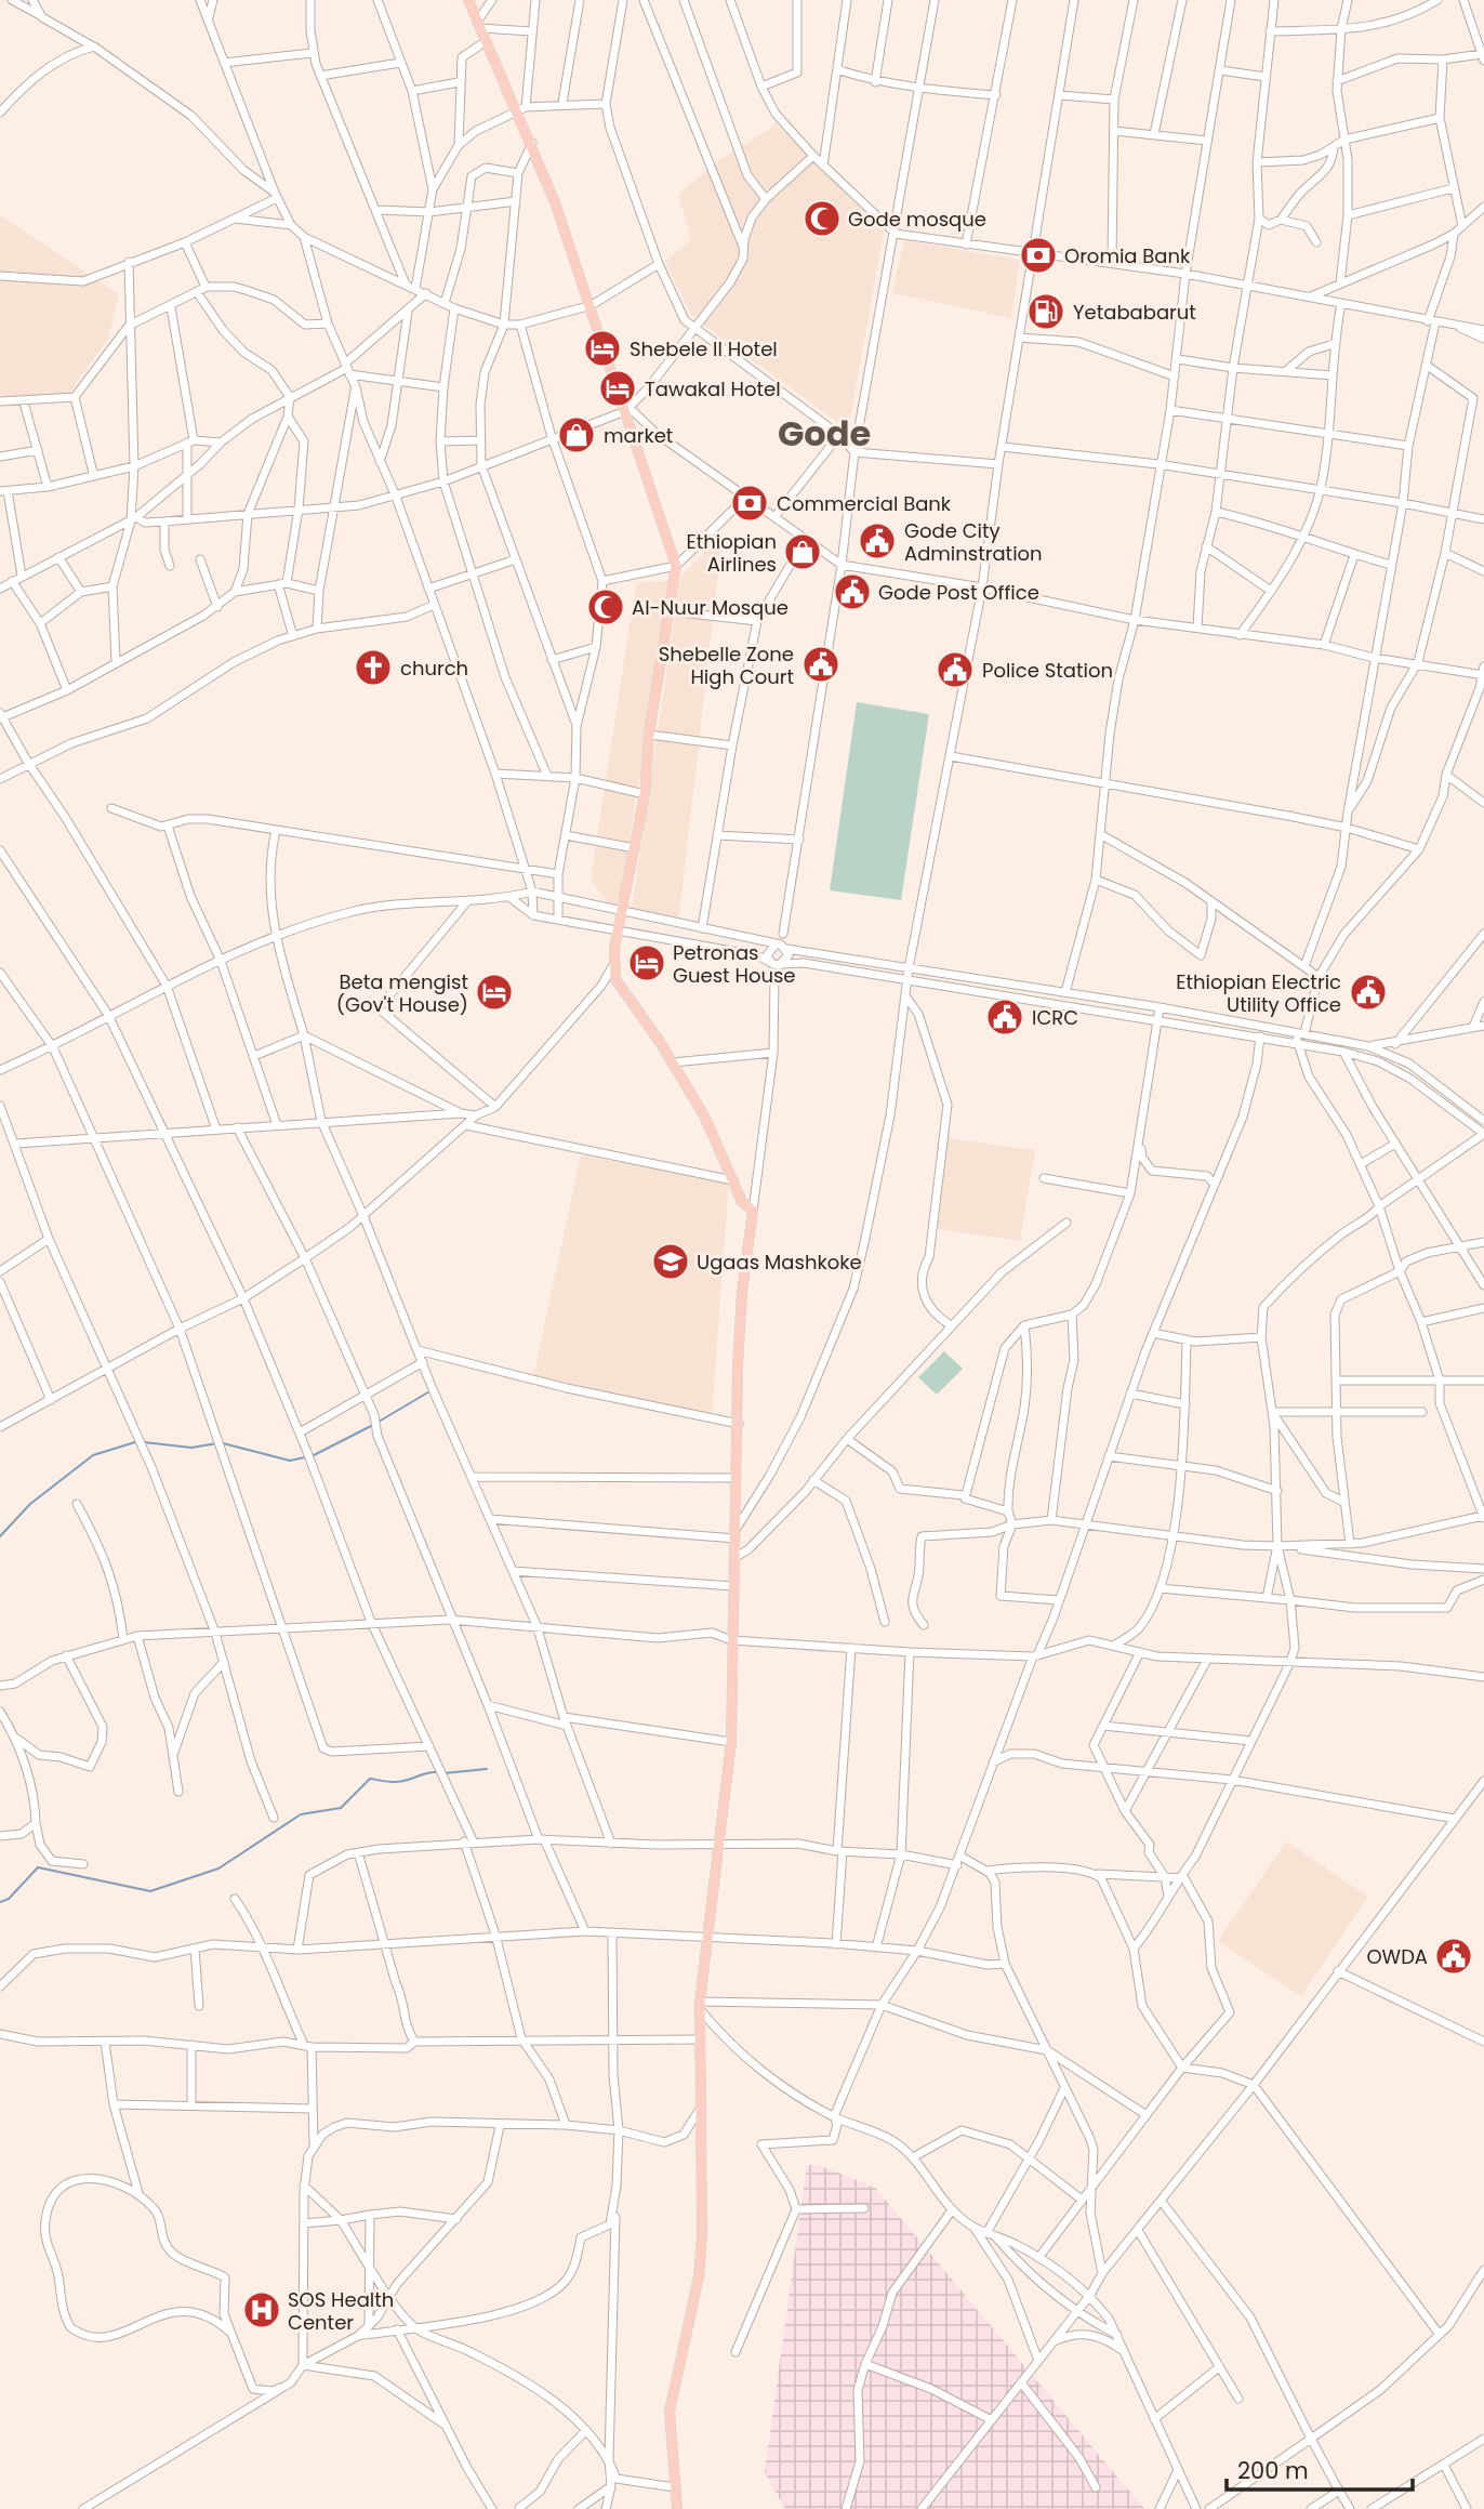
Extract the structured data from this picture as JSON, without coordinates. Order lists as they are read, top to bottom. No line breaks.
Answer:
{"districts":["Gode"],"places":{"mosque":["Gode mosque","Al-Nuur Mosque"],"bank":["Oromia Bank","Commercial Bank"],"fuel station":["Yetababarut"],"hotel":["Shebele II Hotel","Tawakal Hotel","Petronas Guest House","Beta mengist (Gov't House)"],"shop":["market","Ethiopian Airlines"],"public building":["Gode City Adminstration","Gode Post Office","Shebelle Zone High Court","Police Station","Ethiopian Electric Utility Office","ICRC","OWDA"],"church":["church"],"school or university":["Ugaas Mashkoke"],"hospital":["SOS Health Center"]},"scale_bar":"200 m"}
